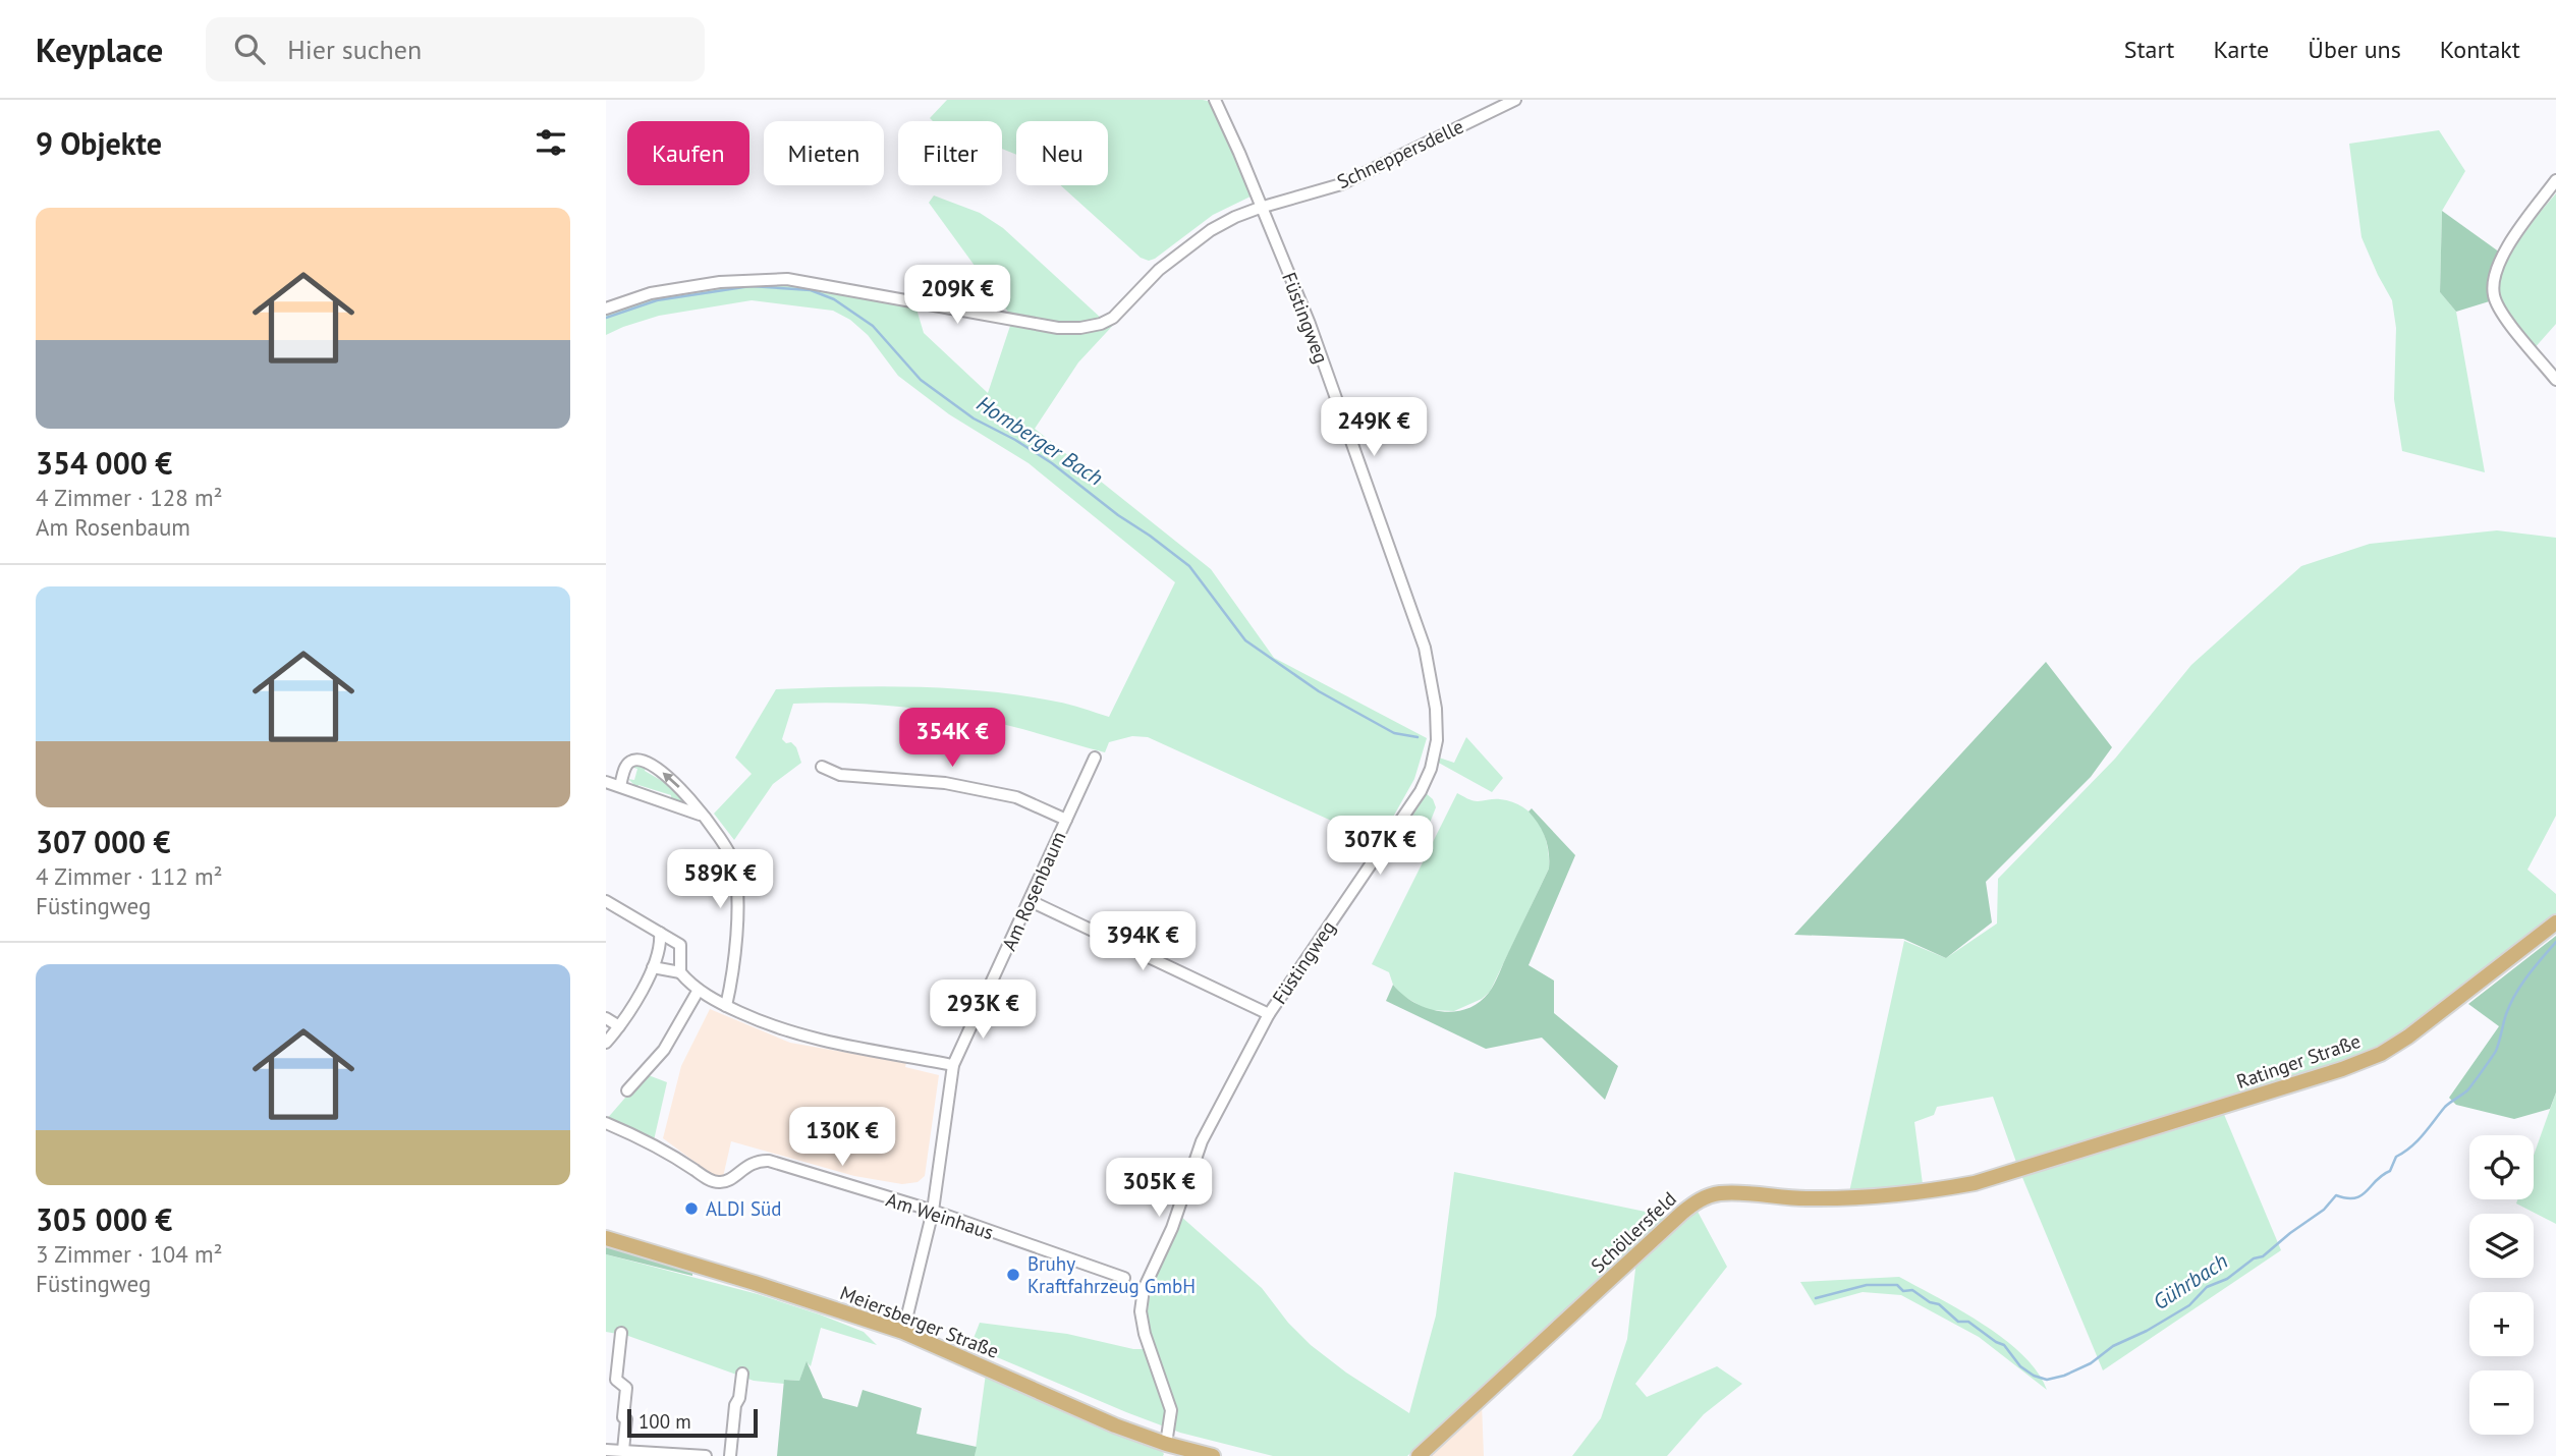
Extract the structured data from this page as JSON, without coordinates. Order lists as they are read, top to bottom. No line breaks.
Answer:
{"streets":{"main road":["Ratinger Straße","Schöllersfeld","Meiersberger Straße"],"street":["Schneppersdelle","Füstingweg","Am Rosenbaum","Am Weinhaus"]},"crossings":[["Schneppersdelle","Füstingweg"],["Füstingweg","Meiersberger Straße"],["Am Rosenbaum","Am Weinhaus"],["Am Rosenbaum","Meiersberger Straße"],["Ratinger Straße","Schöllersfeld"]],"water":["Homberger Bach","Gührbach"],"places":["ALDI Süd","Bruhy Kraftfahrzeug GmbH"],"scale_bar":"100 m","page":{"header":"Keyplace","search":"Hier suchen","nav":["Start","Karte","Über uns","Kontakt"],"heading":"9 Objekte","chip":["Kaufen","Mieten","Filter","Neu"],"list":[{"name":"354 000 €","note":"4 Zimmer · 128 m² · Am Rosenbaum"},{"name":"307 000 €","note":"4 Zimmer · 112 m² · Füstingweg"},{"name":"305 000 €","note":"3 Zimmer · 104 m² · Füstingweg"}],"price":["209K €","249K €","354K €","307K €","589K €","394K €","293K €","130K €","305K €"],"map_buttons":["+","−"],"scale":"100 m"}}
